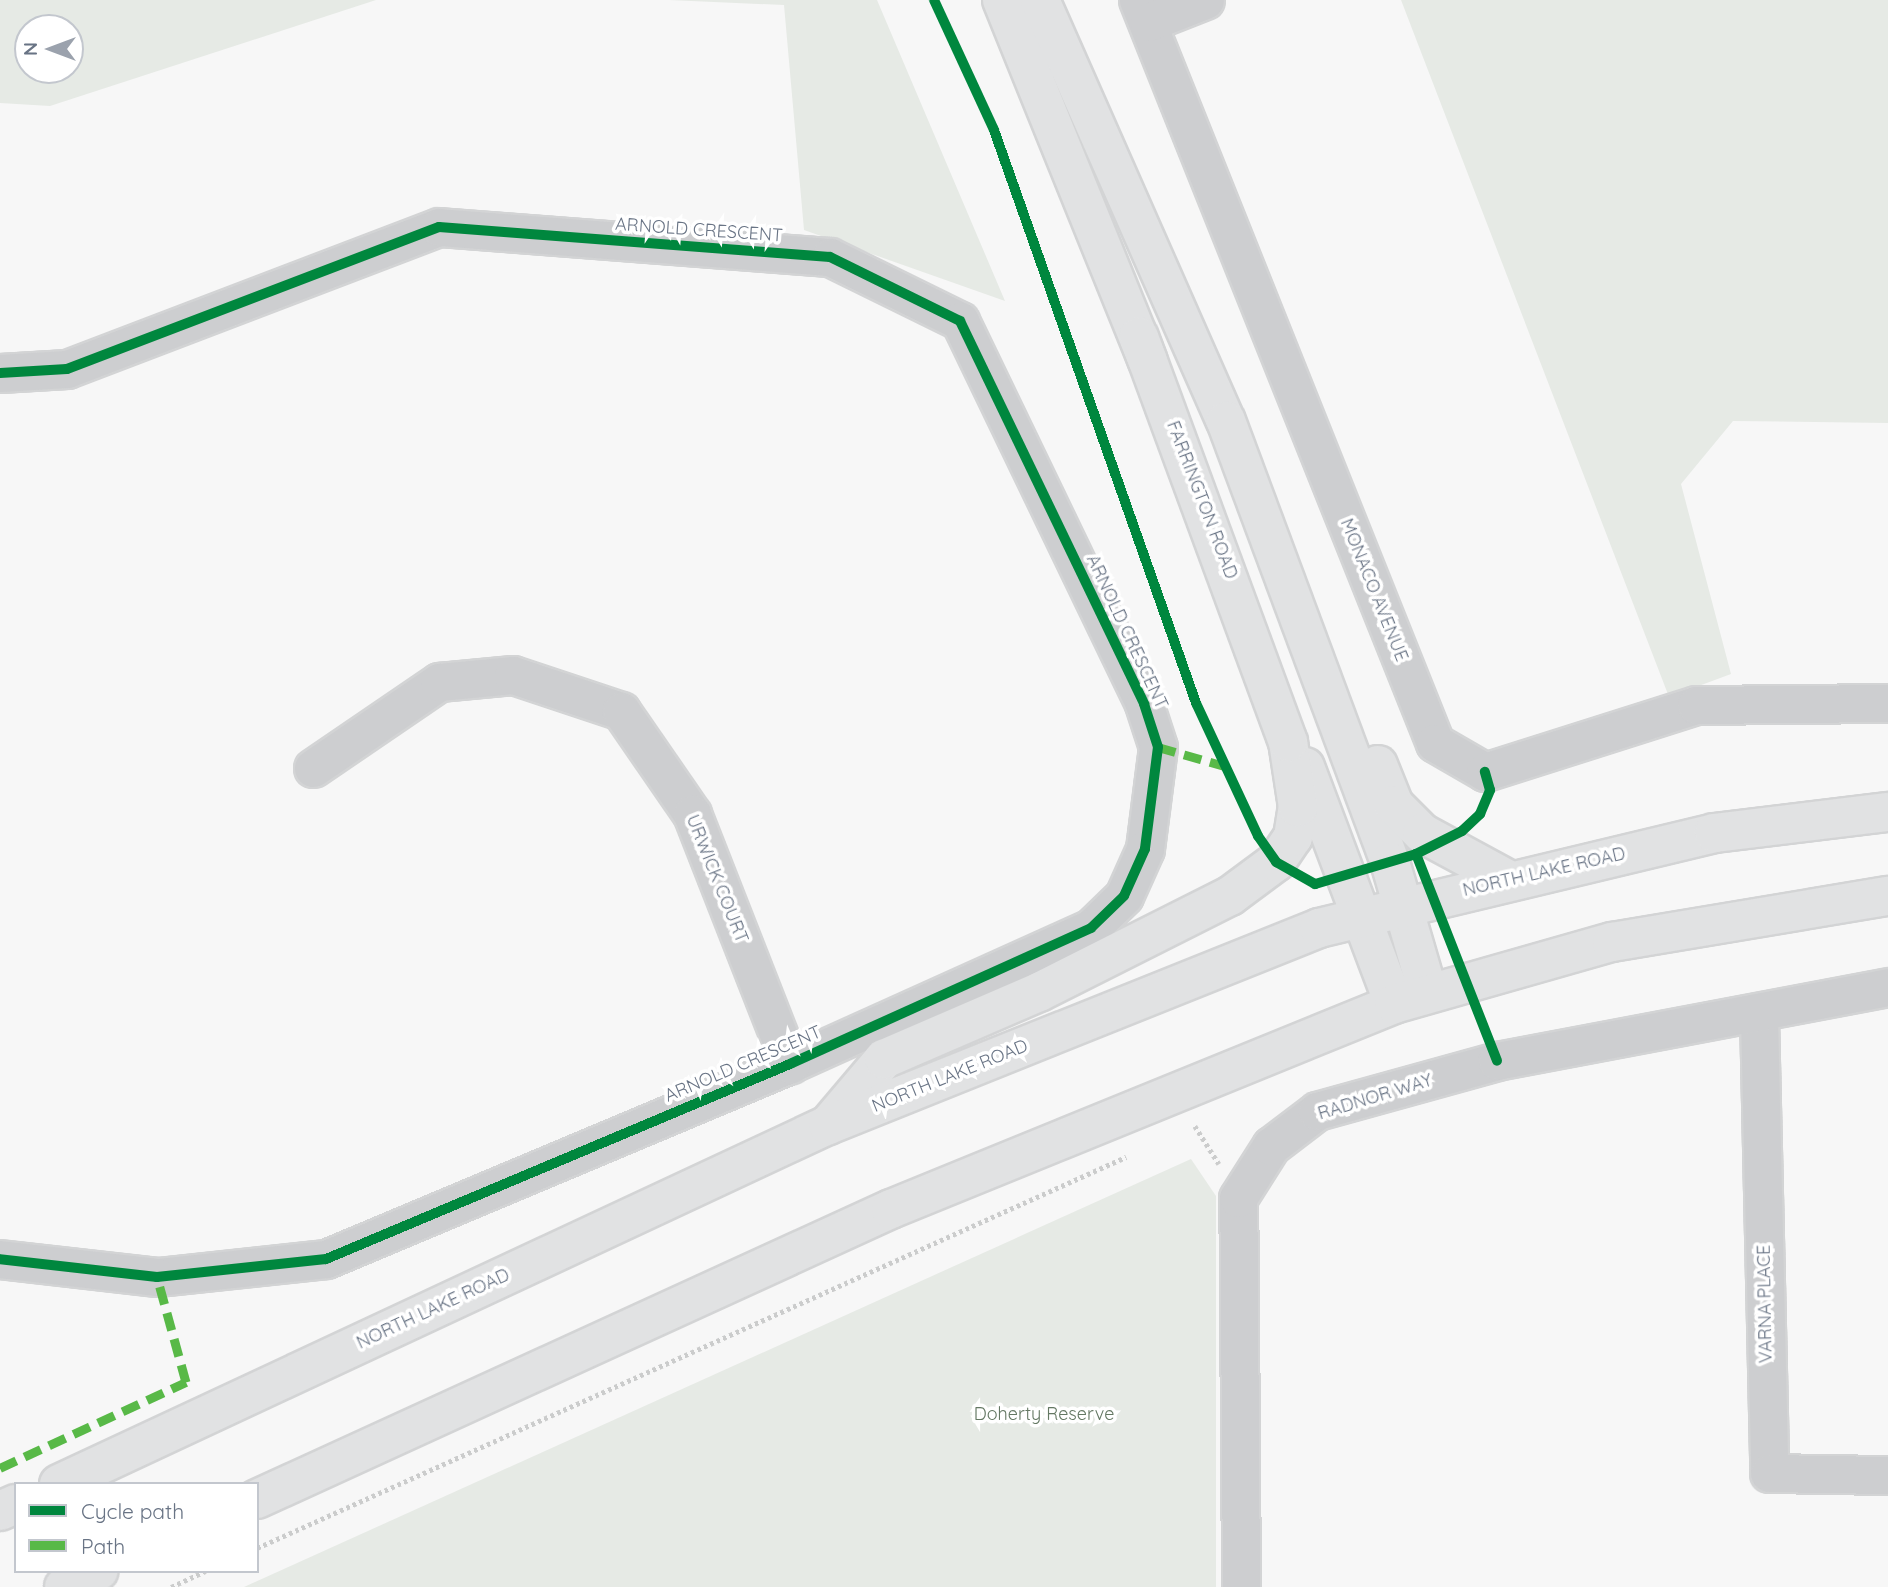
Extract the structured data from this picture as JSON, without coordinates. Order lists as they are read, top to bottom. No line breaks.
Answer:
{"streets":{"main road":["FARRINGTON ROAD","NORTH LAKE ROAD"],"street":["ARNOLD CRESCENT","MONACO AVENUE","URWICK COURT","RADNOR WAY","VARNA PLACE"]},"crossings":[["ARNOLD CRESCENT","URWICK COURT"],["FARRINGTON ROAD","NORTH LAKE ROAD"],["RADNOR WAY","VARNA PLACE"]],"parks":["Doherty Reserve"],"legend":["Cycle path","Path"],"north":"left"}
